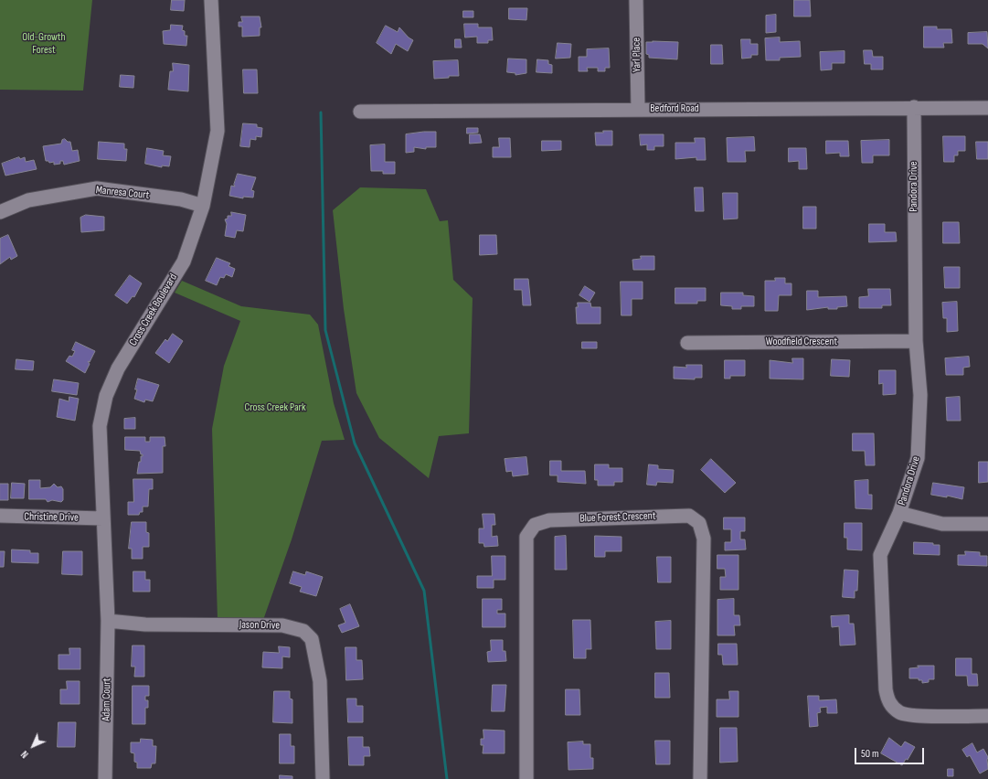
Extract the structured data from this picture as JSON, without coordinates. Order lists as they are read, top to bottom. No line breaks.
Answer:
{"streets":{"street":["Yarl Place","Bedford Road","Pandora Drive","Manresa Court","Cross Creek Boulevard","Woodfield Crescent","Christine Drive","Blue Forest Crescent","Jason Drive","Adam Court"]},"crossings":[["Yarl Place","Bedford Road"],["Bedford Road","Pandora Drive"],["Pandora Drive","Woodfield Crescent"],["Manresa Court","Cross Creek Boulevard"],["Cross Creek Boulevard","Christine Drive"],["Cross Creek Boulevard","Jason Drive"],["Cross Creek Boulevard","Adam Court"],["Jason Drive","Adam Court"]],"parks":["Old-Growth Forest","Cross Creek Park"],"scale_bar":"50 m","north":"bottom left"}
